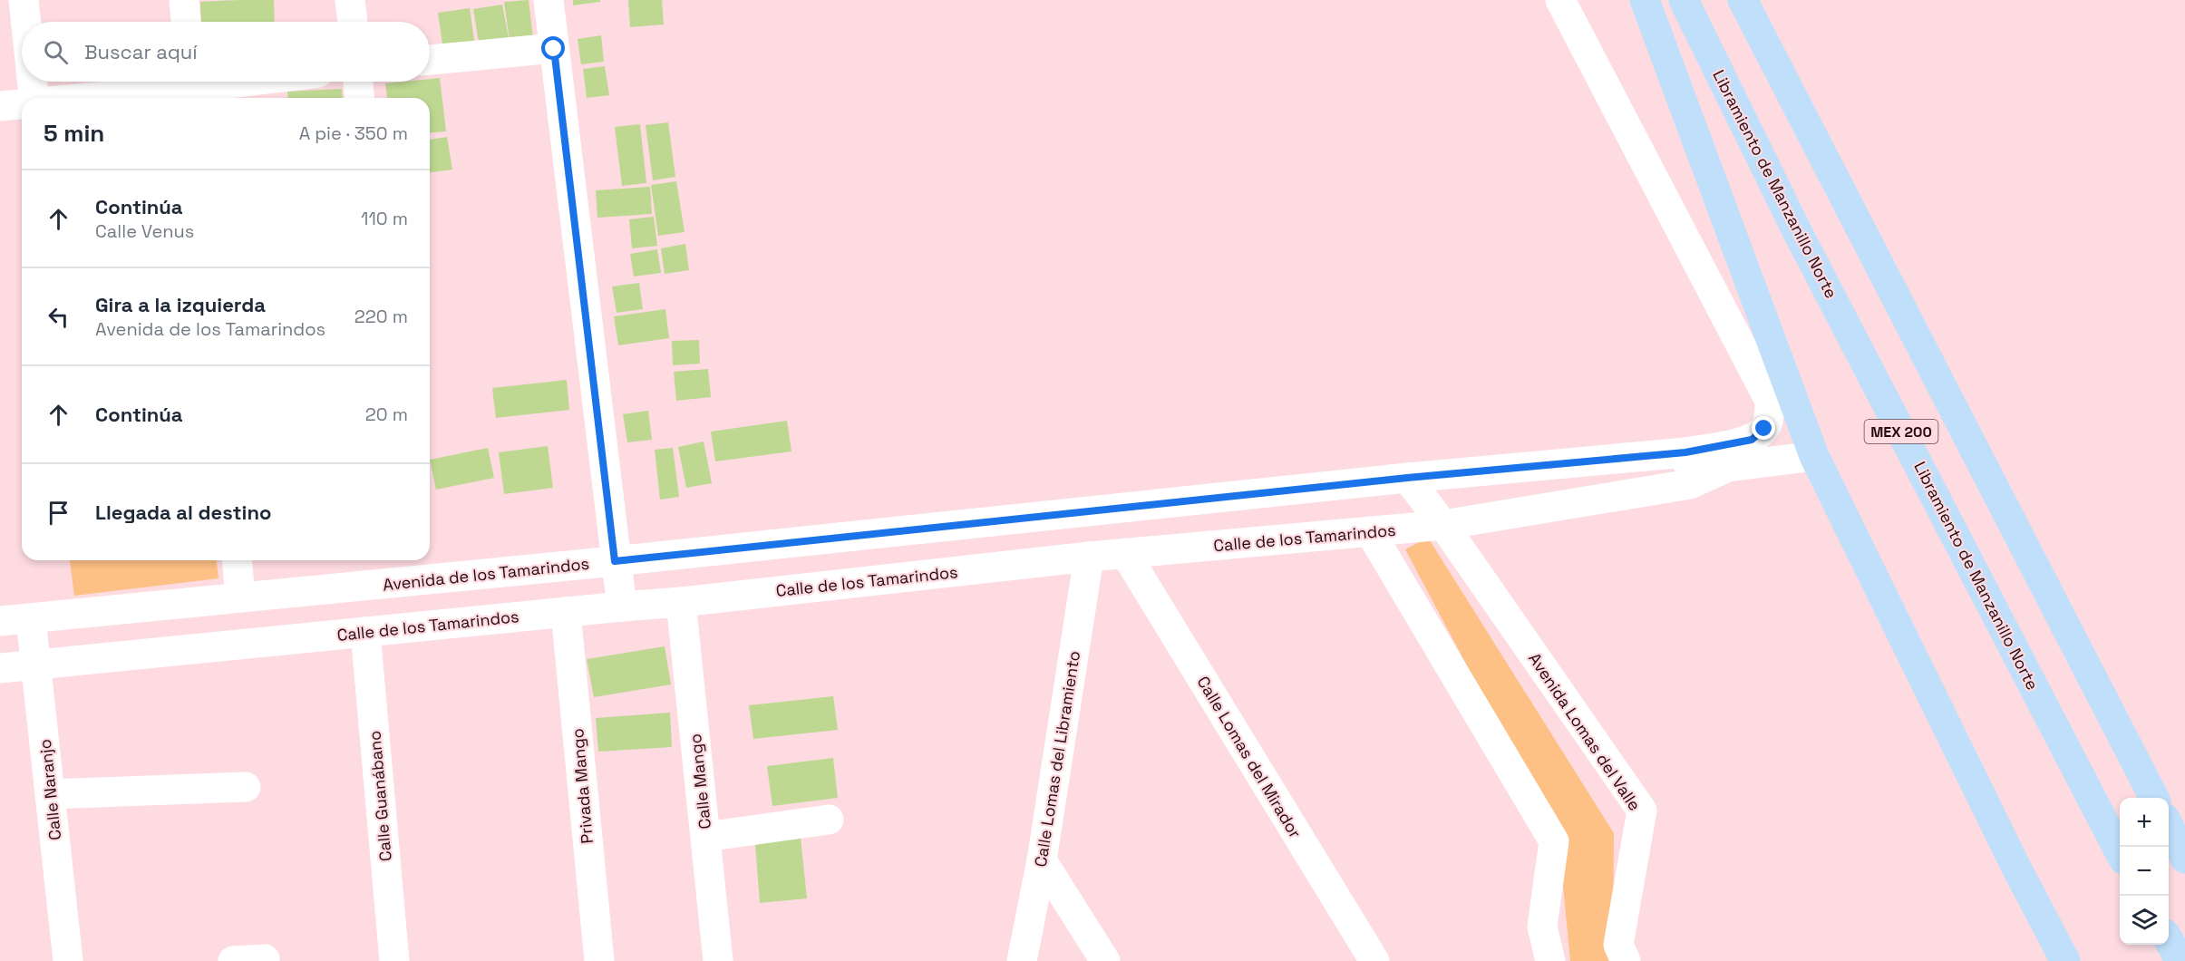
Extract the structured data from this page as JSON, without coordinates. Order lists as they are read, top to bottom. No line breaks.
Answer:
{"streets":{"highway":["Libramiento de Manzanillo Norte","MEX 200"],"street":["Calle de los Tamarindos","Avenida de los Tamarindos","Avenida Lomas del Valle","Calle Lomas del Mirador","Calle Lomas del Libramiento","Calle Mango","Privada Mango","Calle Naranjo","Calle Guanábano"]},"crossings":[["Calle de los Tamarindos","Avenida de los Tamarindos"],["Calle de los Tamarindos","Avenida Lomas del Valle"],["Calle de los Tamarindos","Calle Lomas del Mirador"],["Calle de los Tamarindos","Calle Lomas del Libramiento"],["Calle de los Tamarindos","Calle Mango"],["Calle de los Tamarindos","Privada Mango"],["Calle de los Tamarindos","Calle Naranjo"],["Calle de los Tamarindos","Calle Guanábano"],["Avenida de los Tamarindos","Avenida Lomas del Valle"],["Avenida de los Tamarindos","Calle Naranjo"]],"page":{"search":"Buscar aquí","heading":["5 min","A pie · 350 m"],"list":[["Continúa","Calle Venus","110 m"],["Gira a la izquierda","Avenida de los Tamarindos","220 m"],["Continúa","20 m"],"Llegada al destino"],"map_buttons":["+","−"]}}
